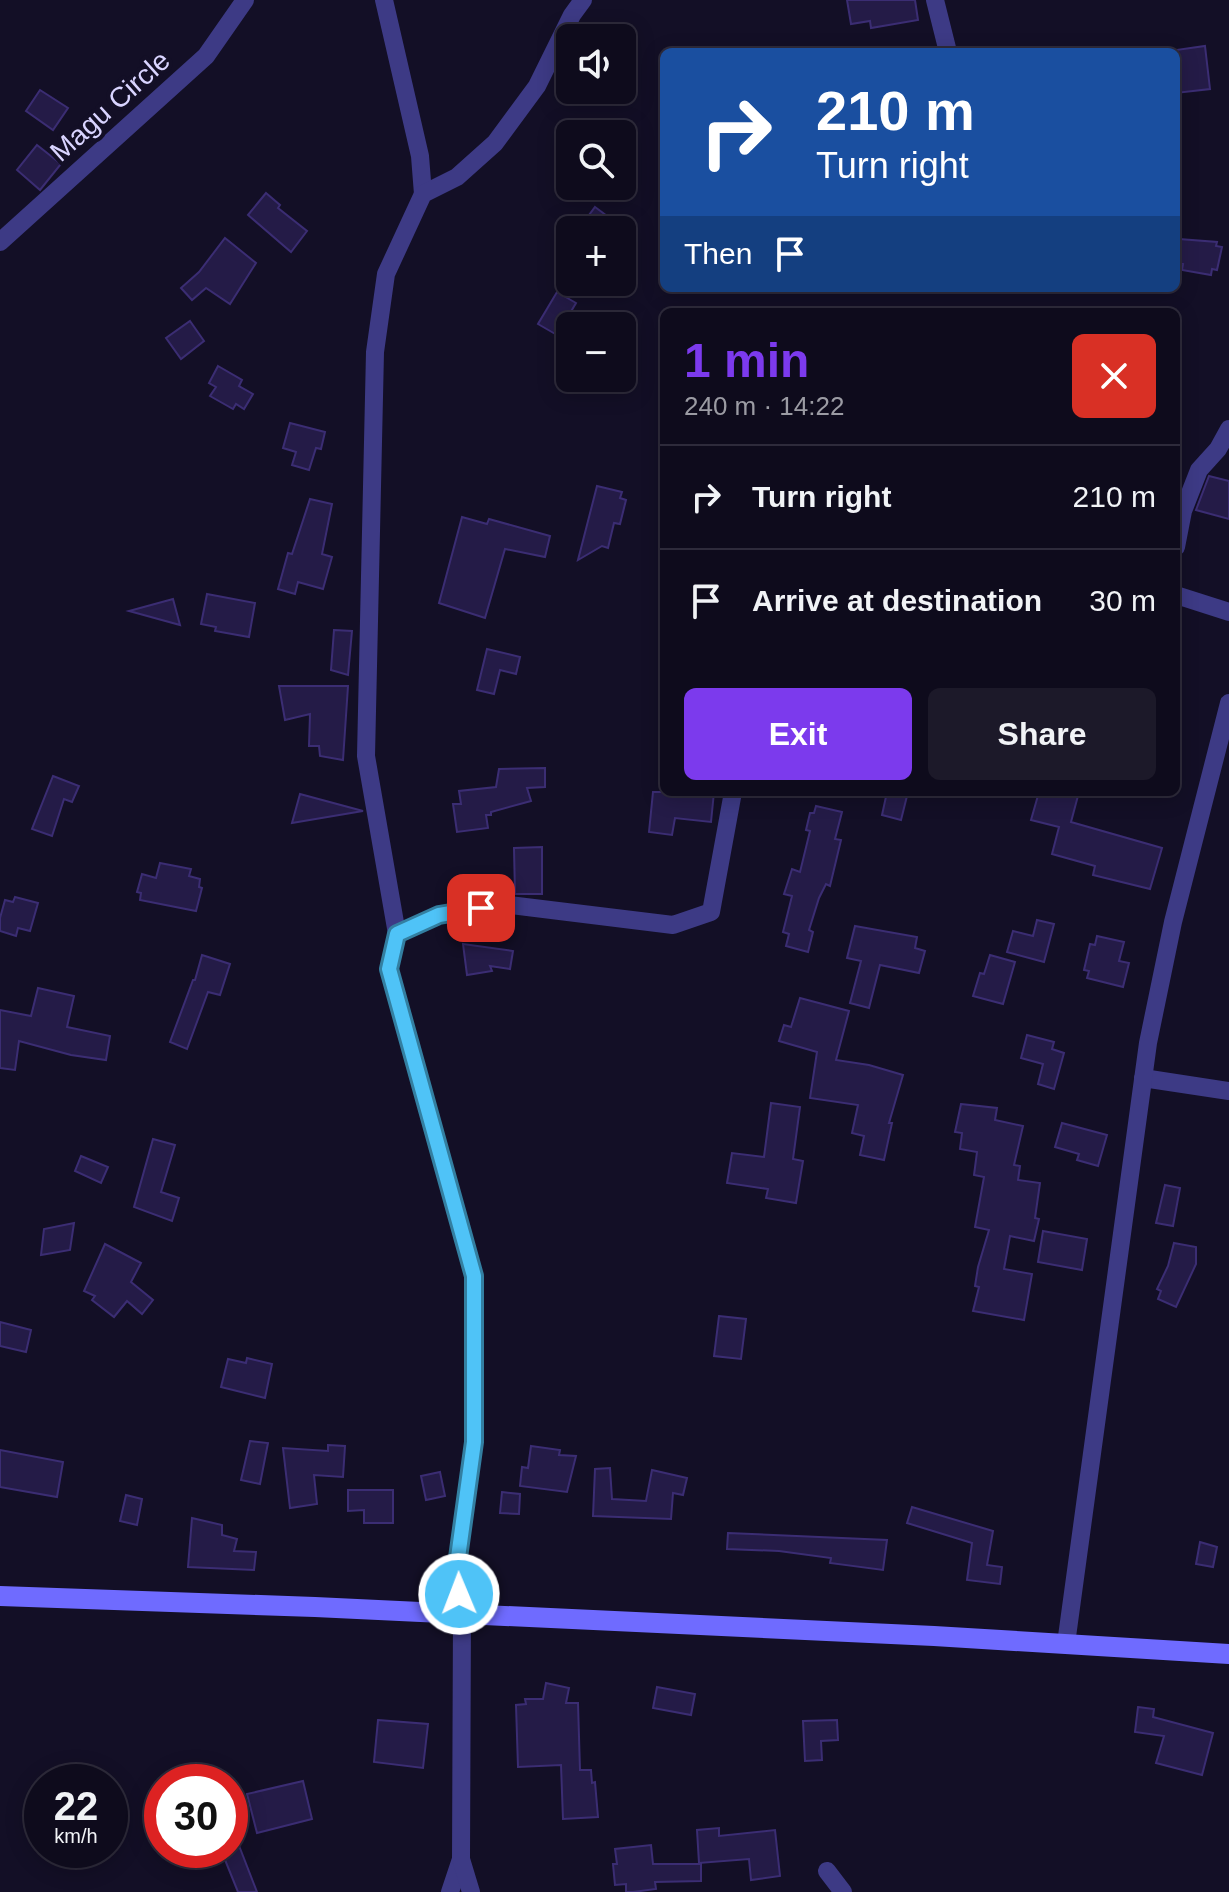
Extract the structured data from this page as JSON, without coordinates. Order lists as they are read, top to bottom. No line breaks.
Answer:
{"streets":{"street":["Magu Circle"]},"page":{"map_buttons":["+","−"],"turn":["210 m","Turn right"],"then":"Then","heading":["1 min","240 m · 14:22"],"list":[{"name":"Turn right","value":"210 m"},{"name":"Arrive at destination","value":"30 m"}],"buttons":["Exit","Share"],"speed":"22 km/h","limit":"30"}}
